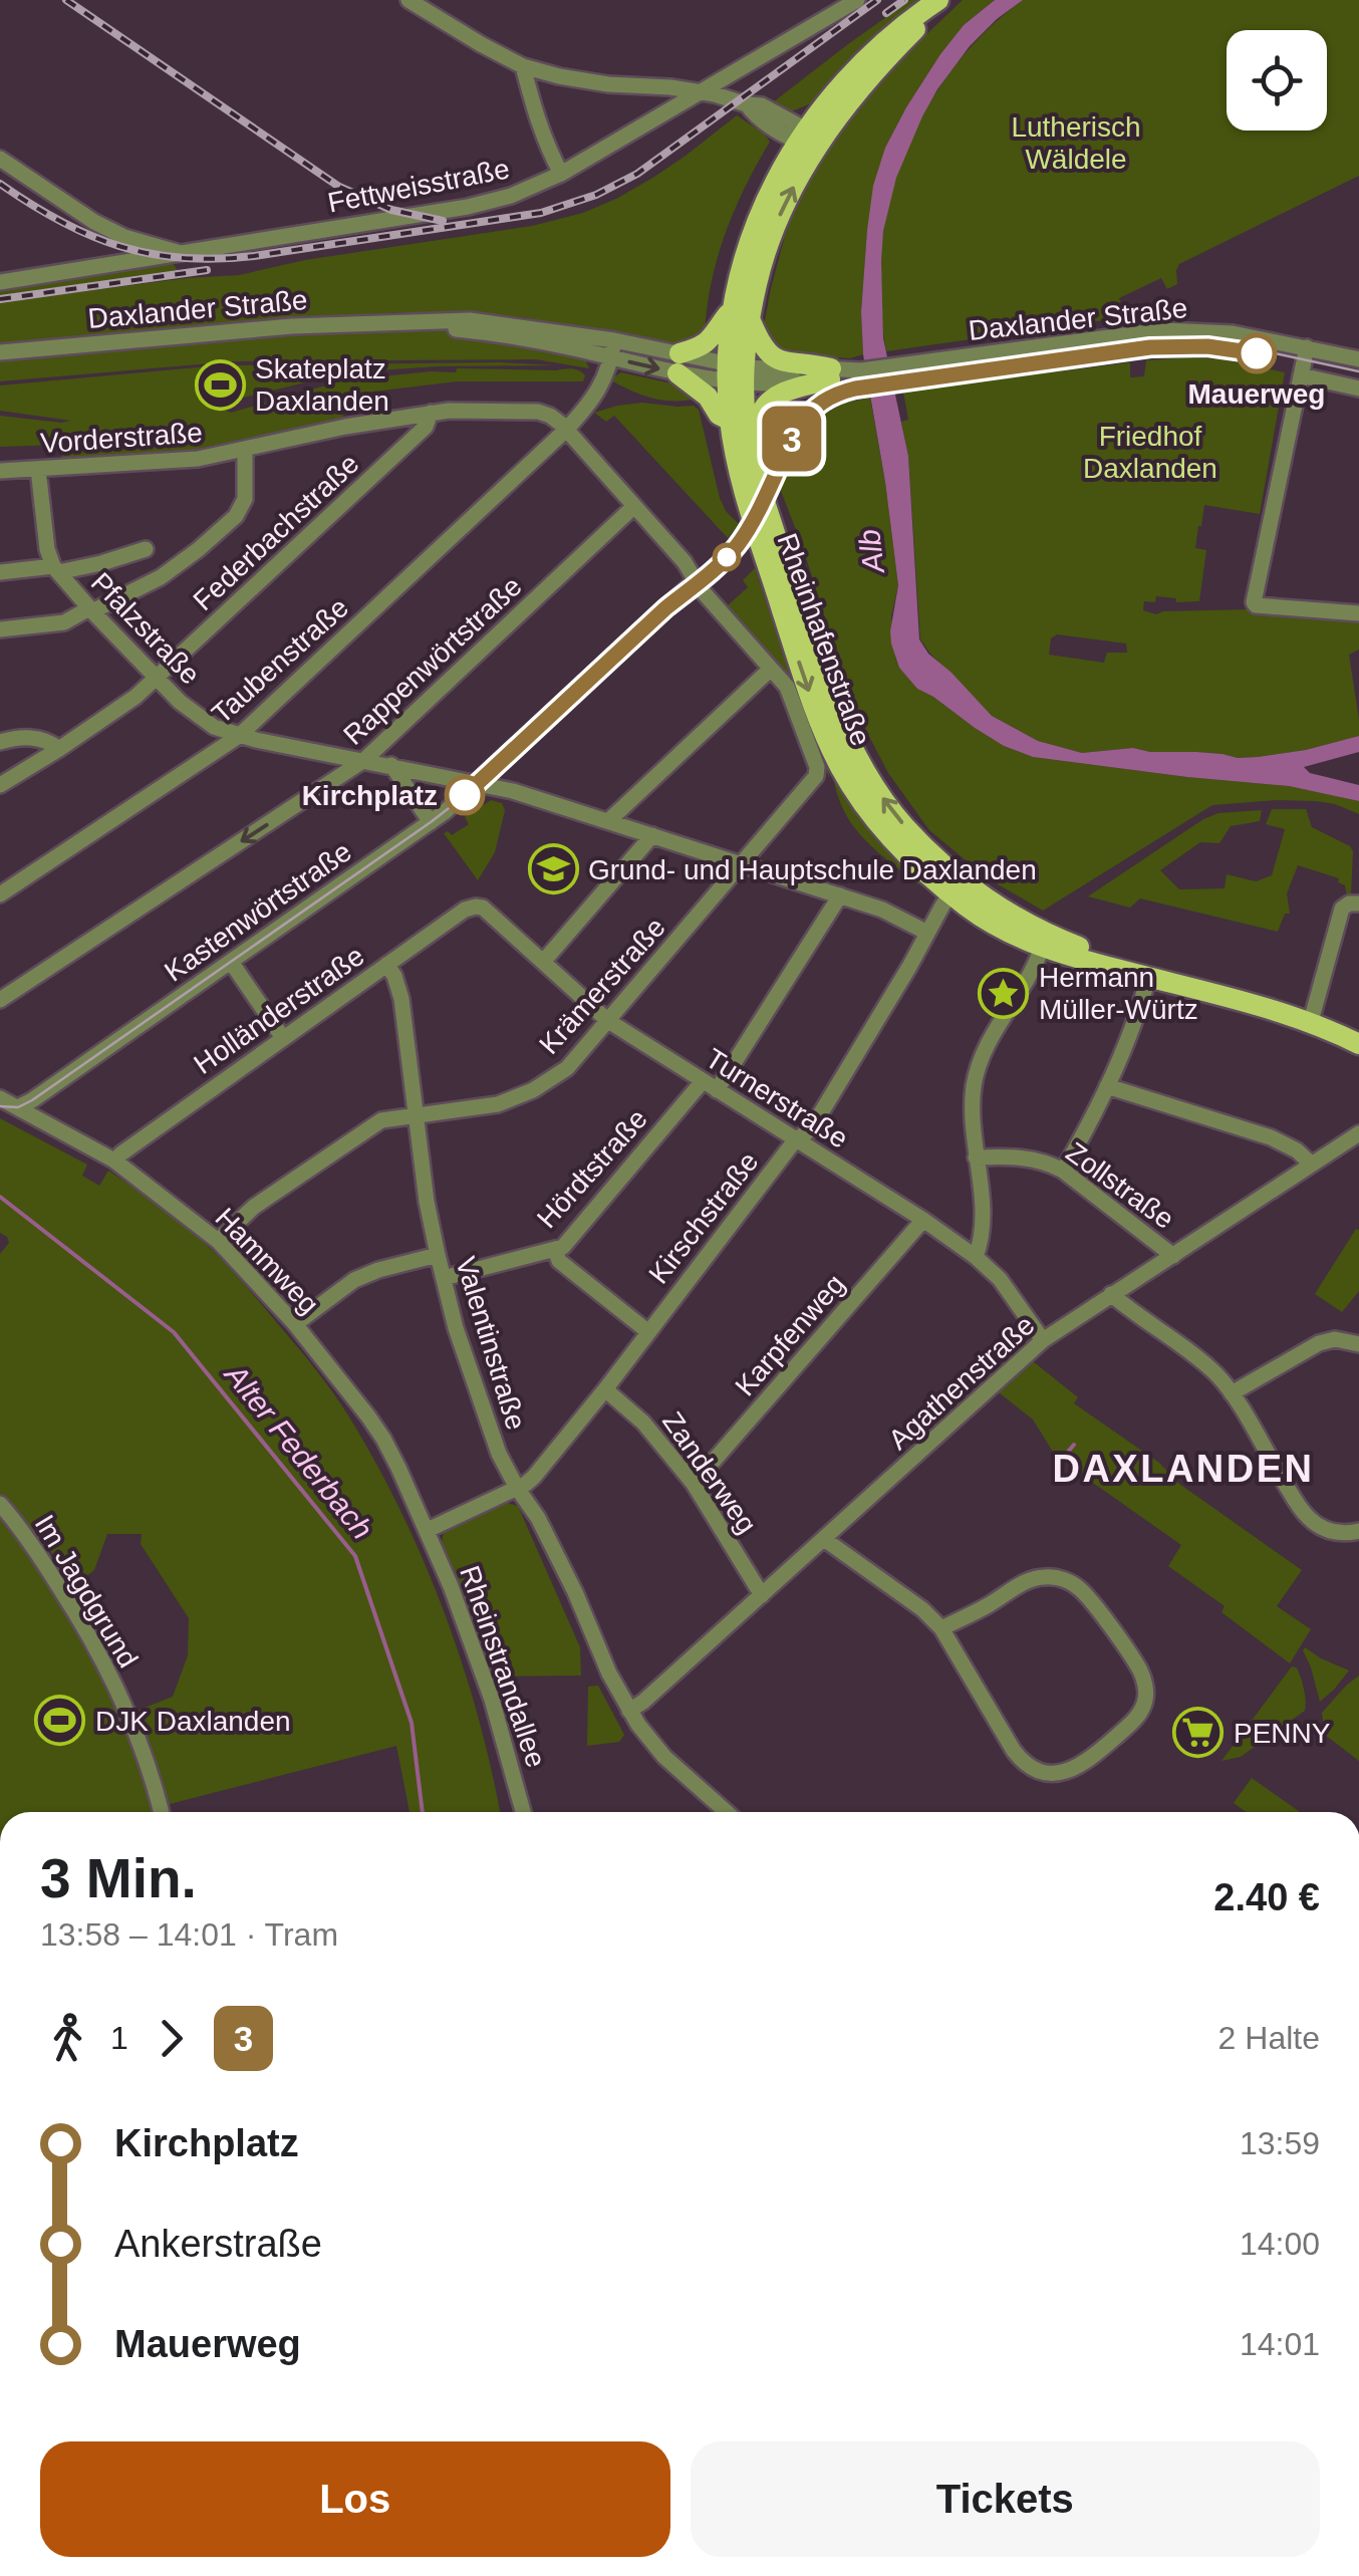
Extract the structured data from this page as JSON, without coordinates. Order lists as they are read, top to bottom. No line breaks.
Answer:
{"streets":{"main road":["Rheinhafenstraße"],"street":["Fettweisstraße","Daxlander Straße","Vorderstraße","Federbachstraße","Pfalzstraße","Taubenstraße","Rappenwörtstraße","Kastenwörtstraße","Krämerstraße","Holländerstraße","Turnerstraße","Hördtstraße","Zollstraße","Kirschstraße","Hammweg","Karpfenweg","Valentinstraße","Agathenstraße","Zanderweg","Im Jagdgrund","Rheinstrandallee"]},"crossings":[["Daxlander Straße","Rheinhafenstraße"],["Vorderstraße","Federbachstraße"],["Vorderstraße","Pfalzstraße"],["Vorderstraße","Taubenstraße"],["Federbachstraße","Pfalzstraße"],["Pfalzstraße","Taubenstraße"],["Pfalzstraße","Rappenwörtstraße"],["Pfalzstraße","Kastenwörtstraße"],["Pfalzstraße","Krämerstraße"],["Pfalzstraße","Hördtstraße"],["Pfalzstraße","Kirschstraße"],["Rheinhafenstraße","Kirschstraße"],["Kastenwörtstraße","Hammweg"],["Krämerstraße","Turnerstraße"],["Krämerstraße","Hammweg"],["Krämerstraße","Valentinstraße"],["Holländerstraße","Turnerstraße"],["Holländerstraße","Hammweg"],["Holländerstraße","Valentinstraße"],["Turnerstraße","Hördtstraße"],["Turnerstraße","Kirschstraße"],["Turnerstraße","Karpfenweg"],["Turnerstraße","Agathenstraße"],["Hördtstraße","Valentinstraße"],["Zollstraße","Agathenstraße"],["Kirschstraße","Hammweg"],["Kirschstraße","Valentinstraße"],["Kirschstraße","Zanderweg"],["Kirschstraße","Rheinstrandallee"],["Hammweg","Rheinstrandallee"],["Karpfenweg","Zanderweg"],["Valentinstraße","Agathenstraße"],["Agathenstraße","Zanderweg"]],"one_way":["Rappenwörtstraße"],"districts":["DAXLANDEN"],"water":["Alb","Alter Federbach"],"parks":["Lutherisch Wäldele","Friedhof Daxlanden"],"places":{"other":["Mauerweg","Kirchplatz"],"sports":["Skateplatz Daxlanden","DJK Daxlanden"],"school or university":["Grund- und Hauptschule Daxlanden"],"place":["Hermann Müller-Würtz"],"supermarket":["PENNY"]},"lines":["tram line 3"],"page":{"on_map":"3","heading":["3 Min.","13:58 – 14:01 · Tram","2.40 €"],"legs":["1","3","2 Halte"],"list":[{"name":"Kirchplatz","value":"13:59"},{"name":"Ankerstraße","value":"14:00"},{"name":"Mauerweg","value":"14:01"}],"buttons":["Los","Tickets"]}}
